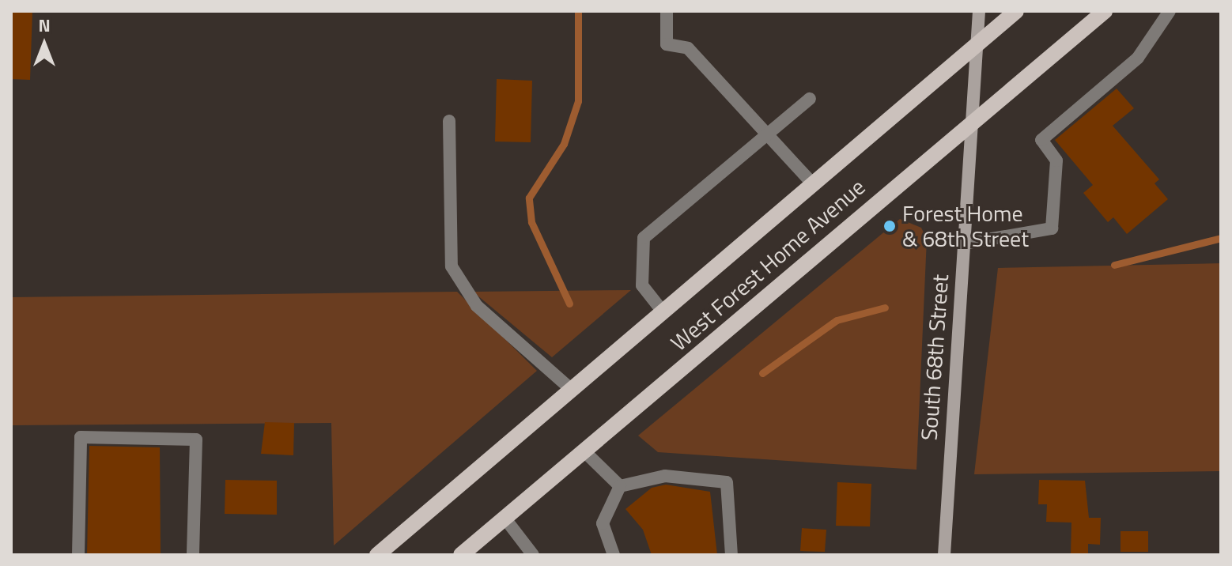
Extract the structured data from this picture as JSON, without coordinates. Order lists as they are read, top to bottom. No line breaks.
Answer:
{"streets":{"main road":["West Forest Home Avenue"],"street":["South 68th Street"]},"crossings":[["West Forest Home Avenue","South 68th Street"]],"places":["Forest Home & 68th Street"],"north":"top"}
